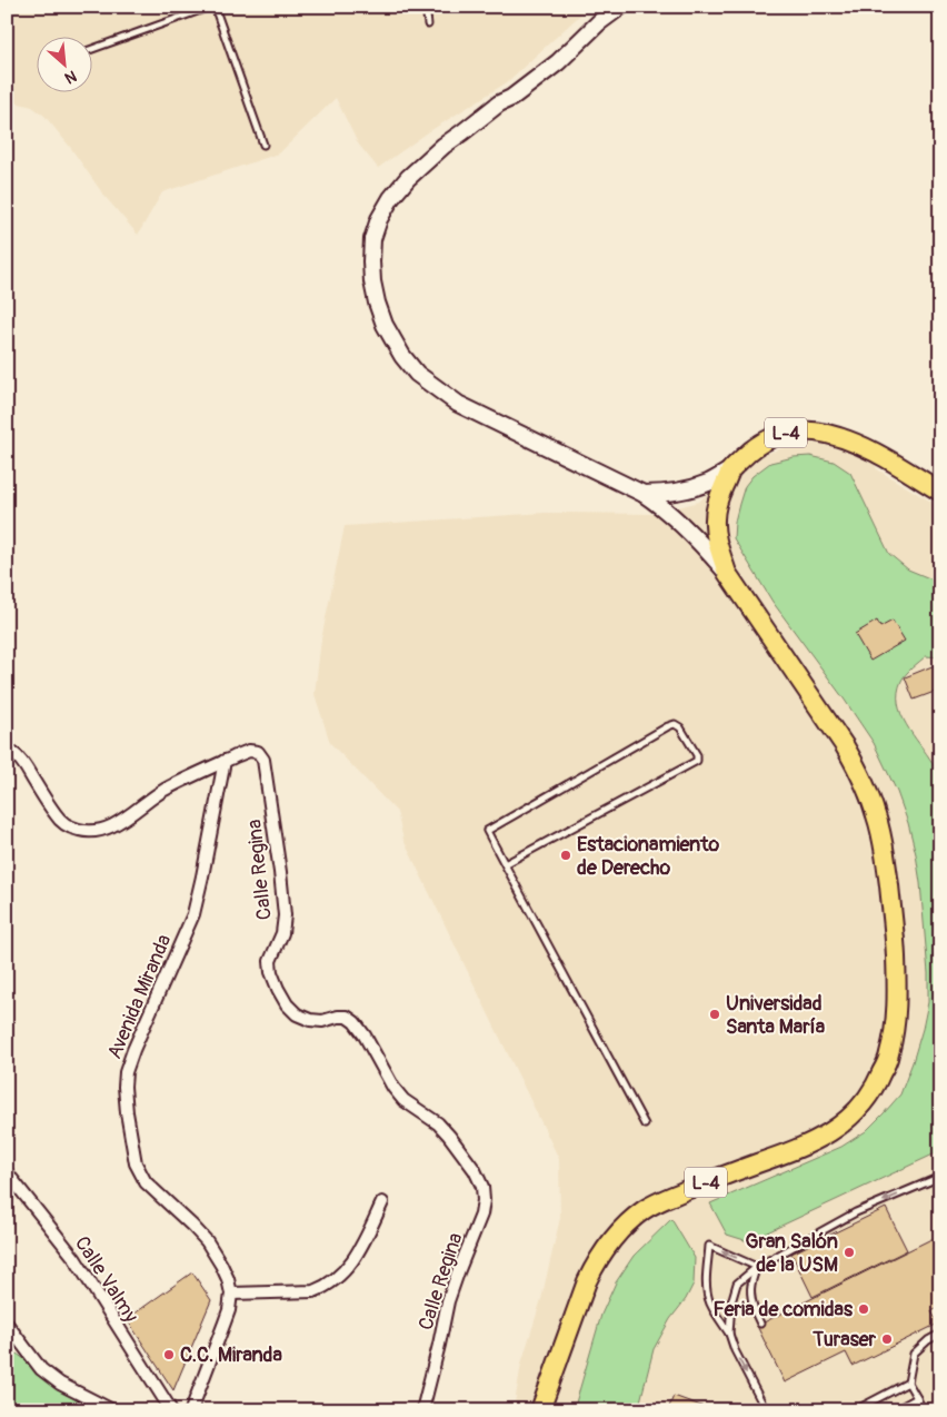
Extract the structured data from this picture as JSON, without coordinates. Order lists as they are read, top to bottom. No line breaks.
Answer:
{"streets":{"main road":["L-4"],"street":["Calle Regina","Avenida Miranda","Calle Valmy"]},"crossings":[["Calle Regina","Avenida Miranda"]],"places":["Estacionamiento de Derecho","Universidad Santa María","Gran Salón de la USM","Feria de comidas","Turaser","C.C. Miranda"],"north":"bottom right"}
